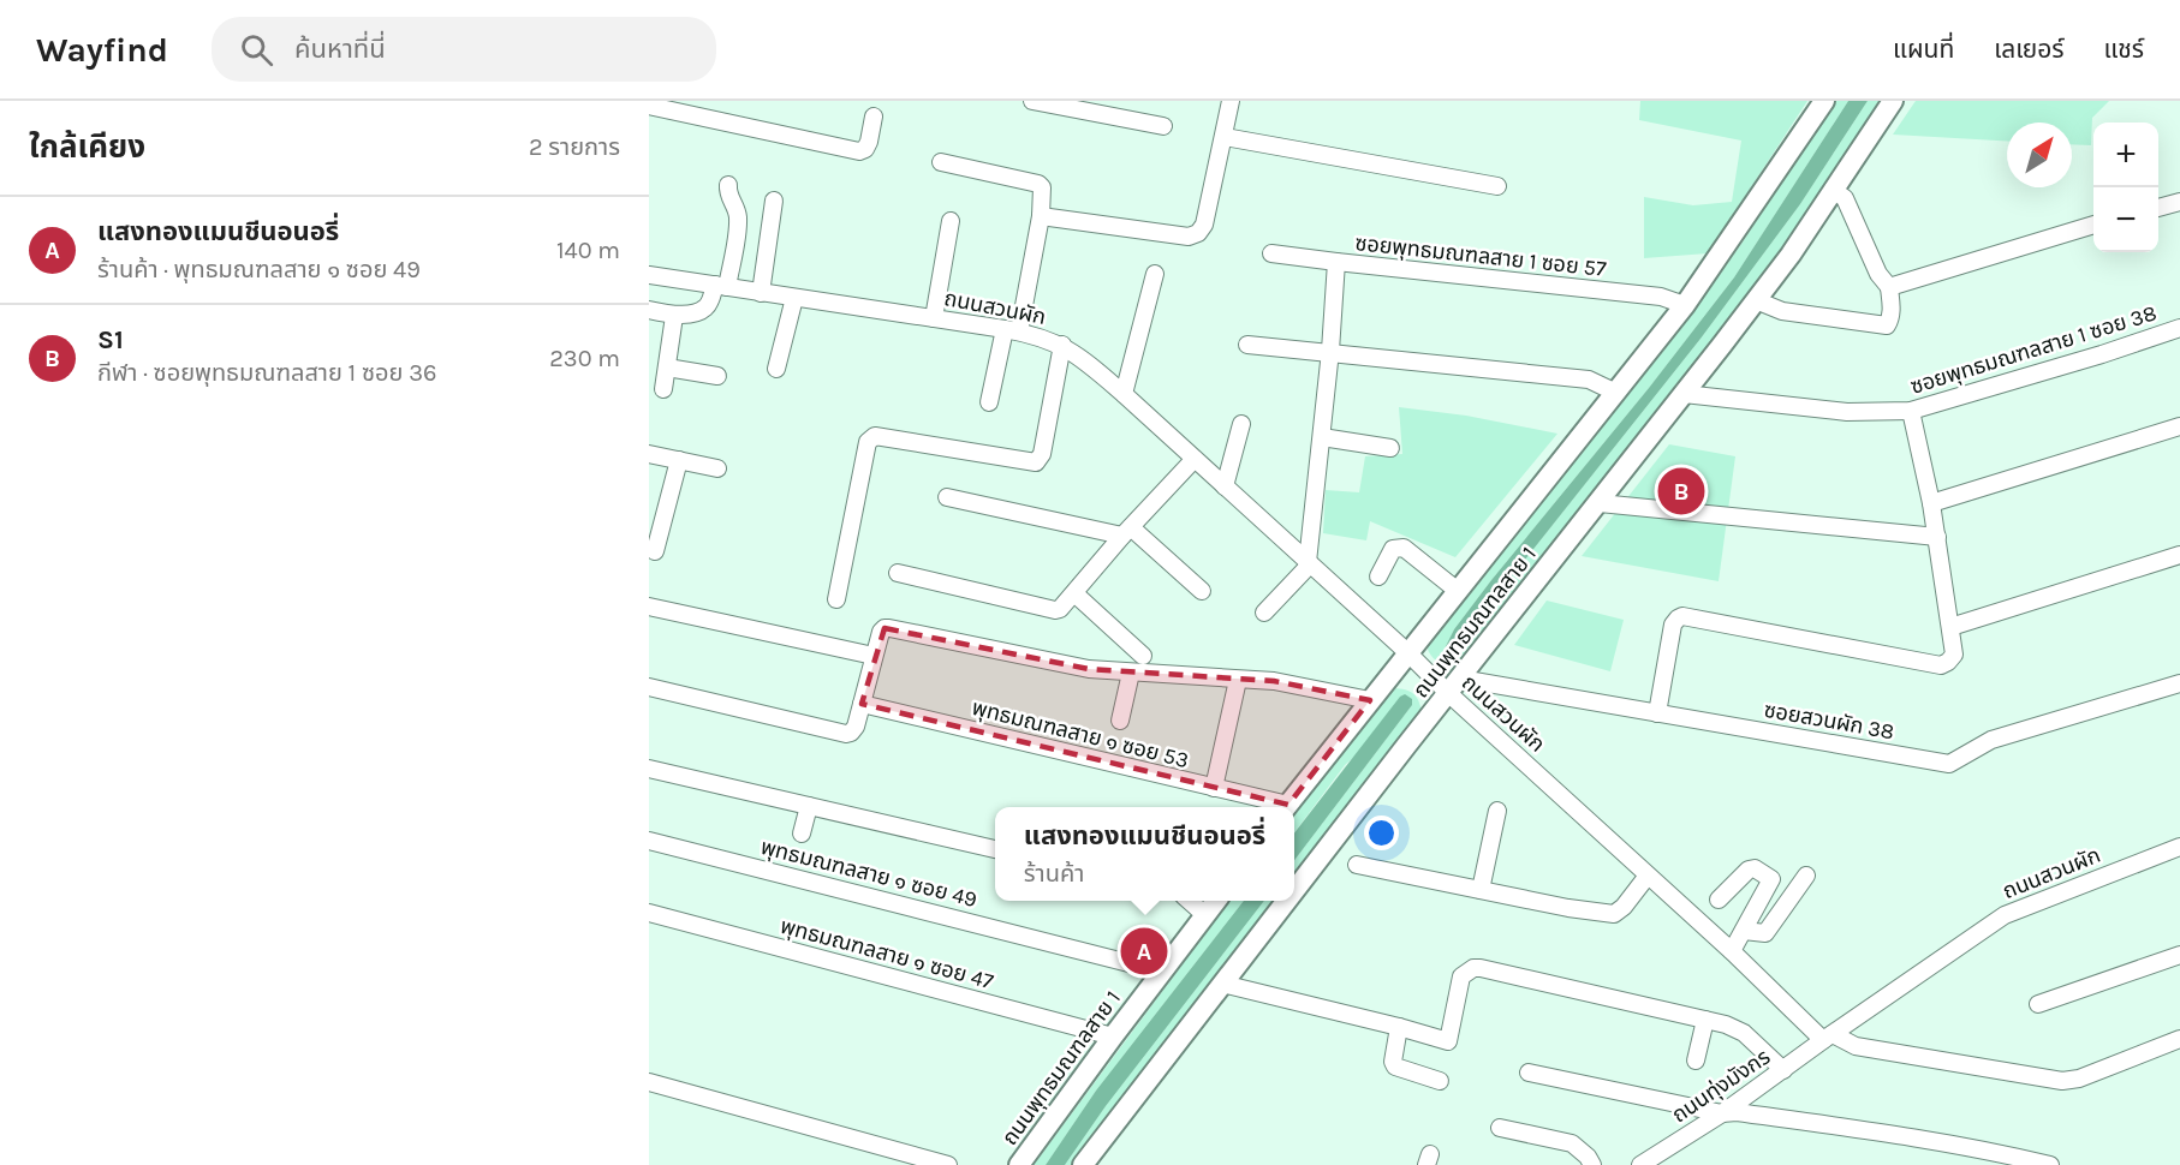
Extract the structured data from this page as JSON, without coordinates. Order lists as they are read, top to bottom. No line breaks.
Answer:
{"streets":{"main road":["ถนนพุทธมณฑลสาย 1"],"street":["ซอยพุทธมณฑลสาย 1 ซอย 57","ถนนสวนผัก","ซอยพุทธมณฑลสาย 1 ซอย 38","ซอยสวนผัก 38","พุทธมณฑลสาย ๑ ซอย 53","พุทธมณฑลสาย ๑ ซอย 49","พุทธมณฑลสาย ๑ ซอย 47","ถนนทุ่งมังกร"]},"crossings":[["ซอยพุทธมณฑลสาย 1 ซอย 57","ถนนพุทธมณฑลสาย 1"],["ถนนสวนผัก","ถนนพุทธมณฑลสาย 1"],["ถนนสวนผัก","ซอยสวนผัก 38"],["ถนนสวนผัก","ถนนทุ่งมังกร"],["ซอยพุทธมณฑลสาย 1 ซอย 38","ถนนพุทธมณฑลสาย 1"],["ถนนพุทธมณฑลสาย 1","ซอยสวนผัก 38"],["ถนนพุทธมณฑลสาย 1","พุทธมณฑลสาย ๑ ซอย 49"],["ถนนพุทธมณฑลสาย 1","พุทธมณฑลสาย ๑ ซอย 47"]],"north":"top right","page":{"header":"Wayfind","search":"ค้นหาที่นี่","nav":["แผนที่","เลเยอร์","แชร์"],"heading":["ใกล้เคียง","2 รายการ"],"map_buttons":["+","−"],"list":[{"mark":"A","name":"แสงทองแมนชีนอนอรี่","note":"ร้านค้า · พุทธมณฑลสาย ๑ ซอย 49","value":"140 m"},{"mark":"B","name":"S1","note":"กีฬา · ซอยพุทธมณฑลสาย 1 ซอย 36","value":"230 m"}],"pins":["B","A"],"popup":["แสงทองแมนชีนอนอรี่","ร้านค้า"]}}
